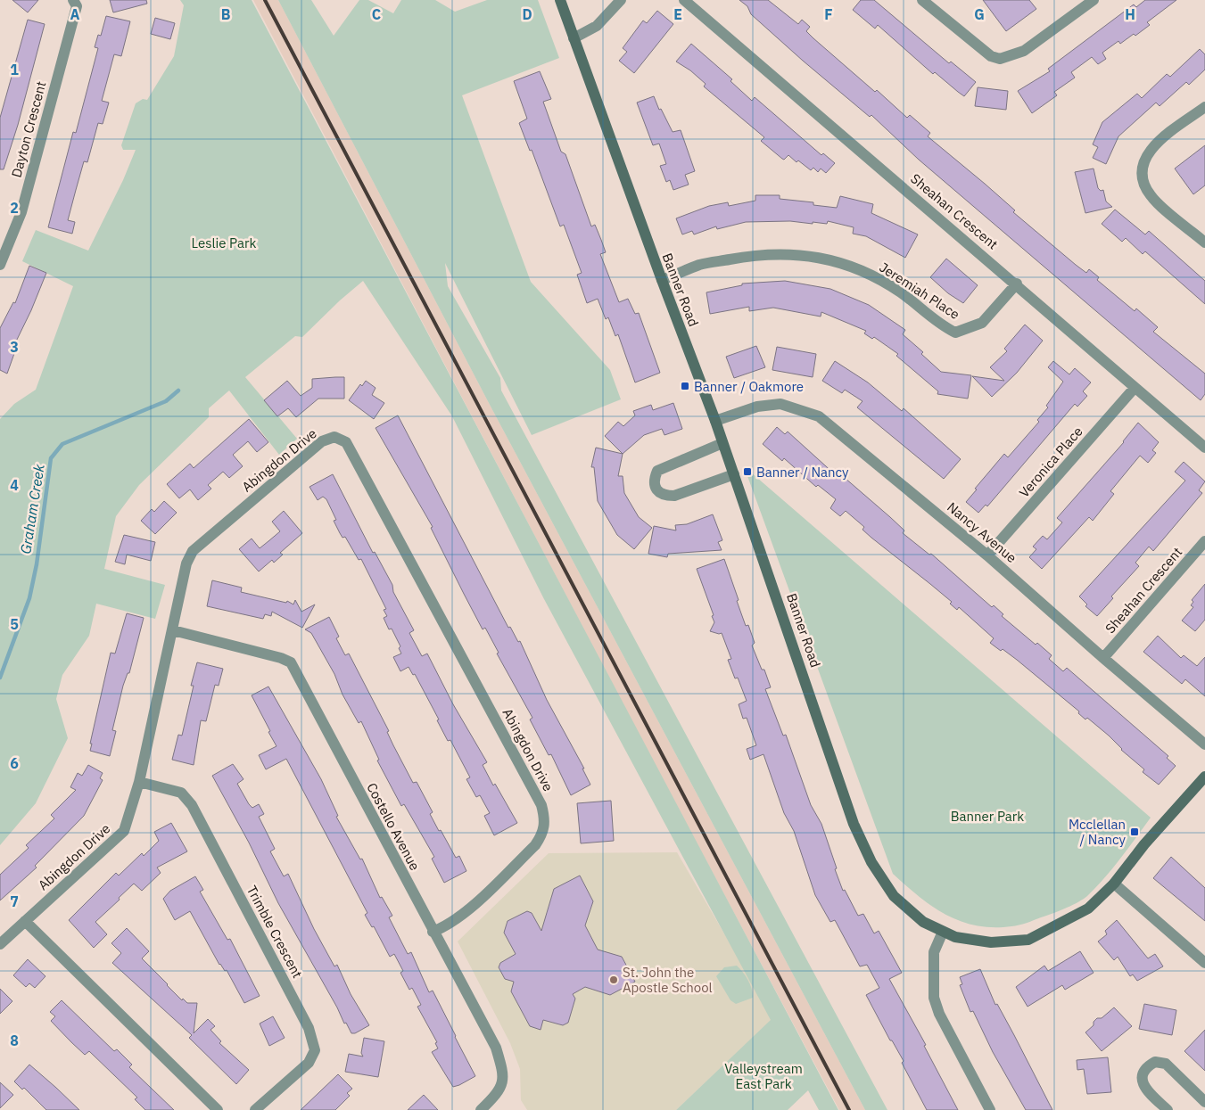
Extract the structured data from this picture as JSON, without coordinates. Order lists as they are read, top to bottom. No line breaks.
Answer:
{"streets":{"street":["Dayton Crescent","Sheahan Crescent","Banner Road","Jeremiah Place","Abingdon Drive","Veronica Place","Nancy Avenue","Costello Avenue","Trimble Crescent"]},"crossings":[["Sheahan Crescent","Jeremiah Place"],["Sheahan Crescent","Veronica Place"],["Sheahan Crescent","Nancy Avenue"],["Banner Road","Jeremiah Place"],["Banner Road","Nancy Avenue"],["Abingdon Drive","Costello Avenue"],["Abingdon Drive","Trimble Crescent"],["Veronica Place","Nancy Avenue"]],"water":["Graham Creek"],"parks":["Leslie Park","Banner Park","Valleystream East Park"],"places":{"transit":["Banner / Oakmore","Banner / Nancy","Mcclellan / Nancy"],"other":["St. John the Apostle School"]},"grid":{"columns":["A","B","C","D","E","F","G","H"],"rows":["1","2","3","4","5","6","7","8"]}}
